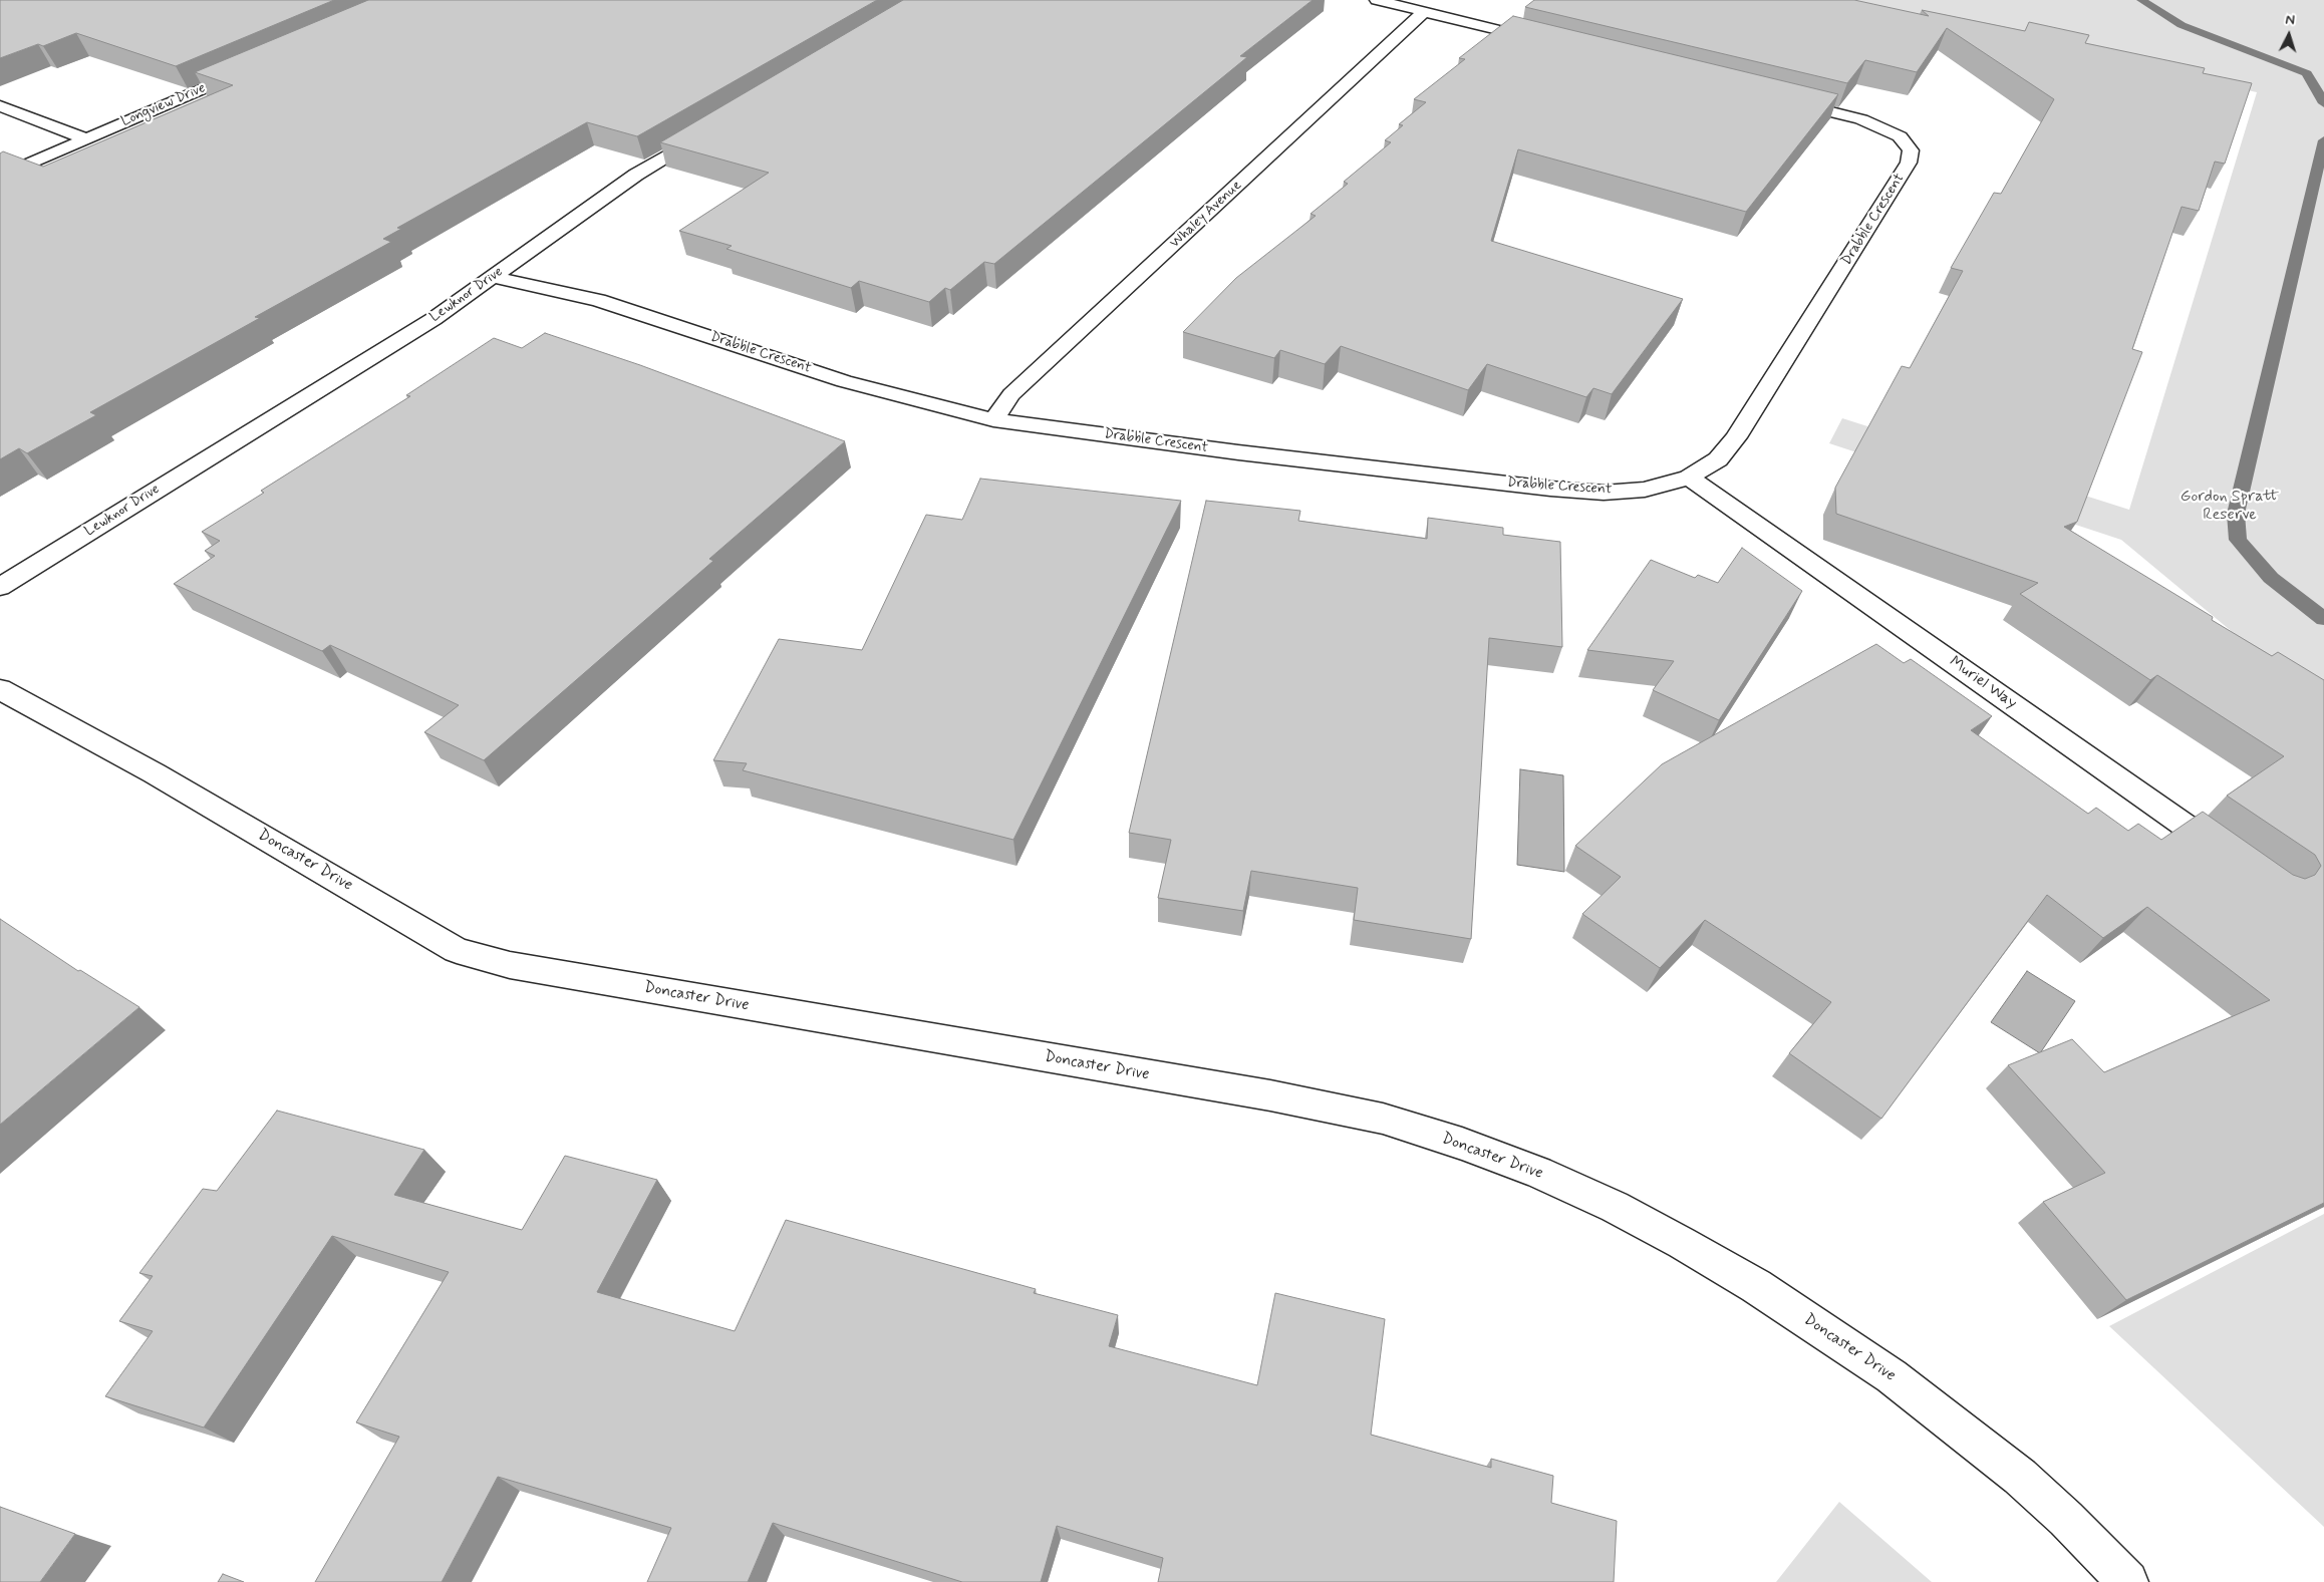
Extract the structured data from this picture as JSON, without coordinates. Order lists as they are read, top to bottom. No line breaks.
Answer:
{"streets":{"street":["Longview Drive","Whaley Avenue","Drabble Crescent","Lewknor Drive","Muriel Way","Doncaster Drive"]},"crossings":[["Whaley Avenue","Drabble Crescent"],["Drabble Crescent","Lewknor Drive"],["Drabble Crescent","Muriel Way"]],"parks":["Gordon Spratt Reserve"],"north":"top"}
